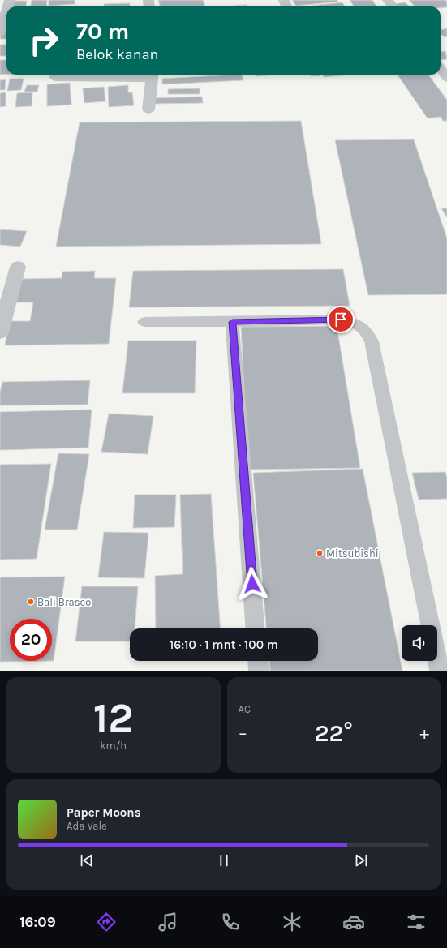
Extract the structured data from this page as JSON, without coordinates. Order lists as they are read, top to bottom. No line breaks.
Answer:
{"places":["Mitsubishi","Bali Brasco"],"page":{"turn":["70 m","Belok kanan"],"limit":"20","trip":"16:10 · 1 mnt · 100 m","tile":[["12","km/h"],"AC"],"heat":["−","22°","+"],"song":["Paper Moons","Ada Vale"],"tabs":"16:09"}}
